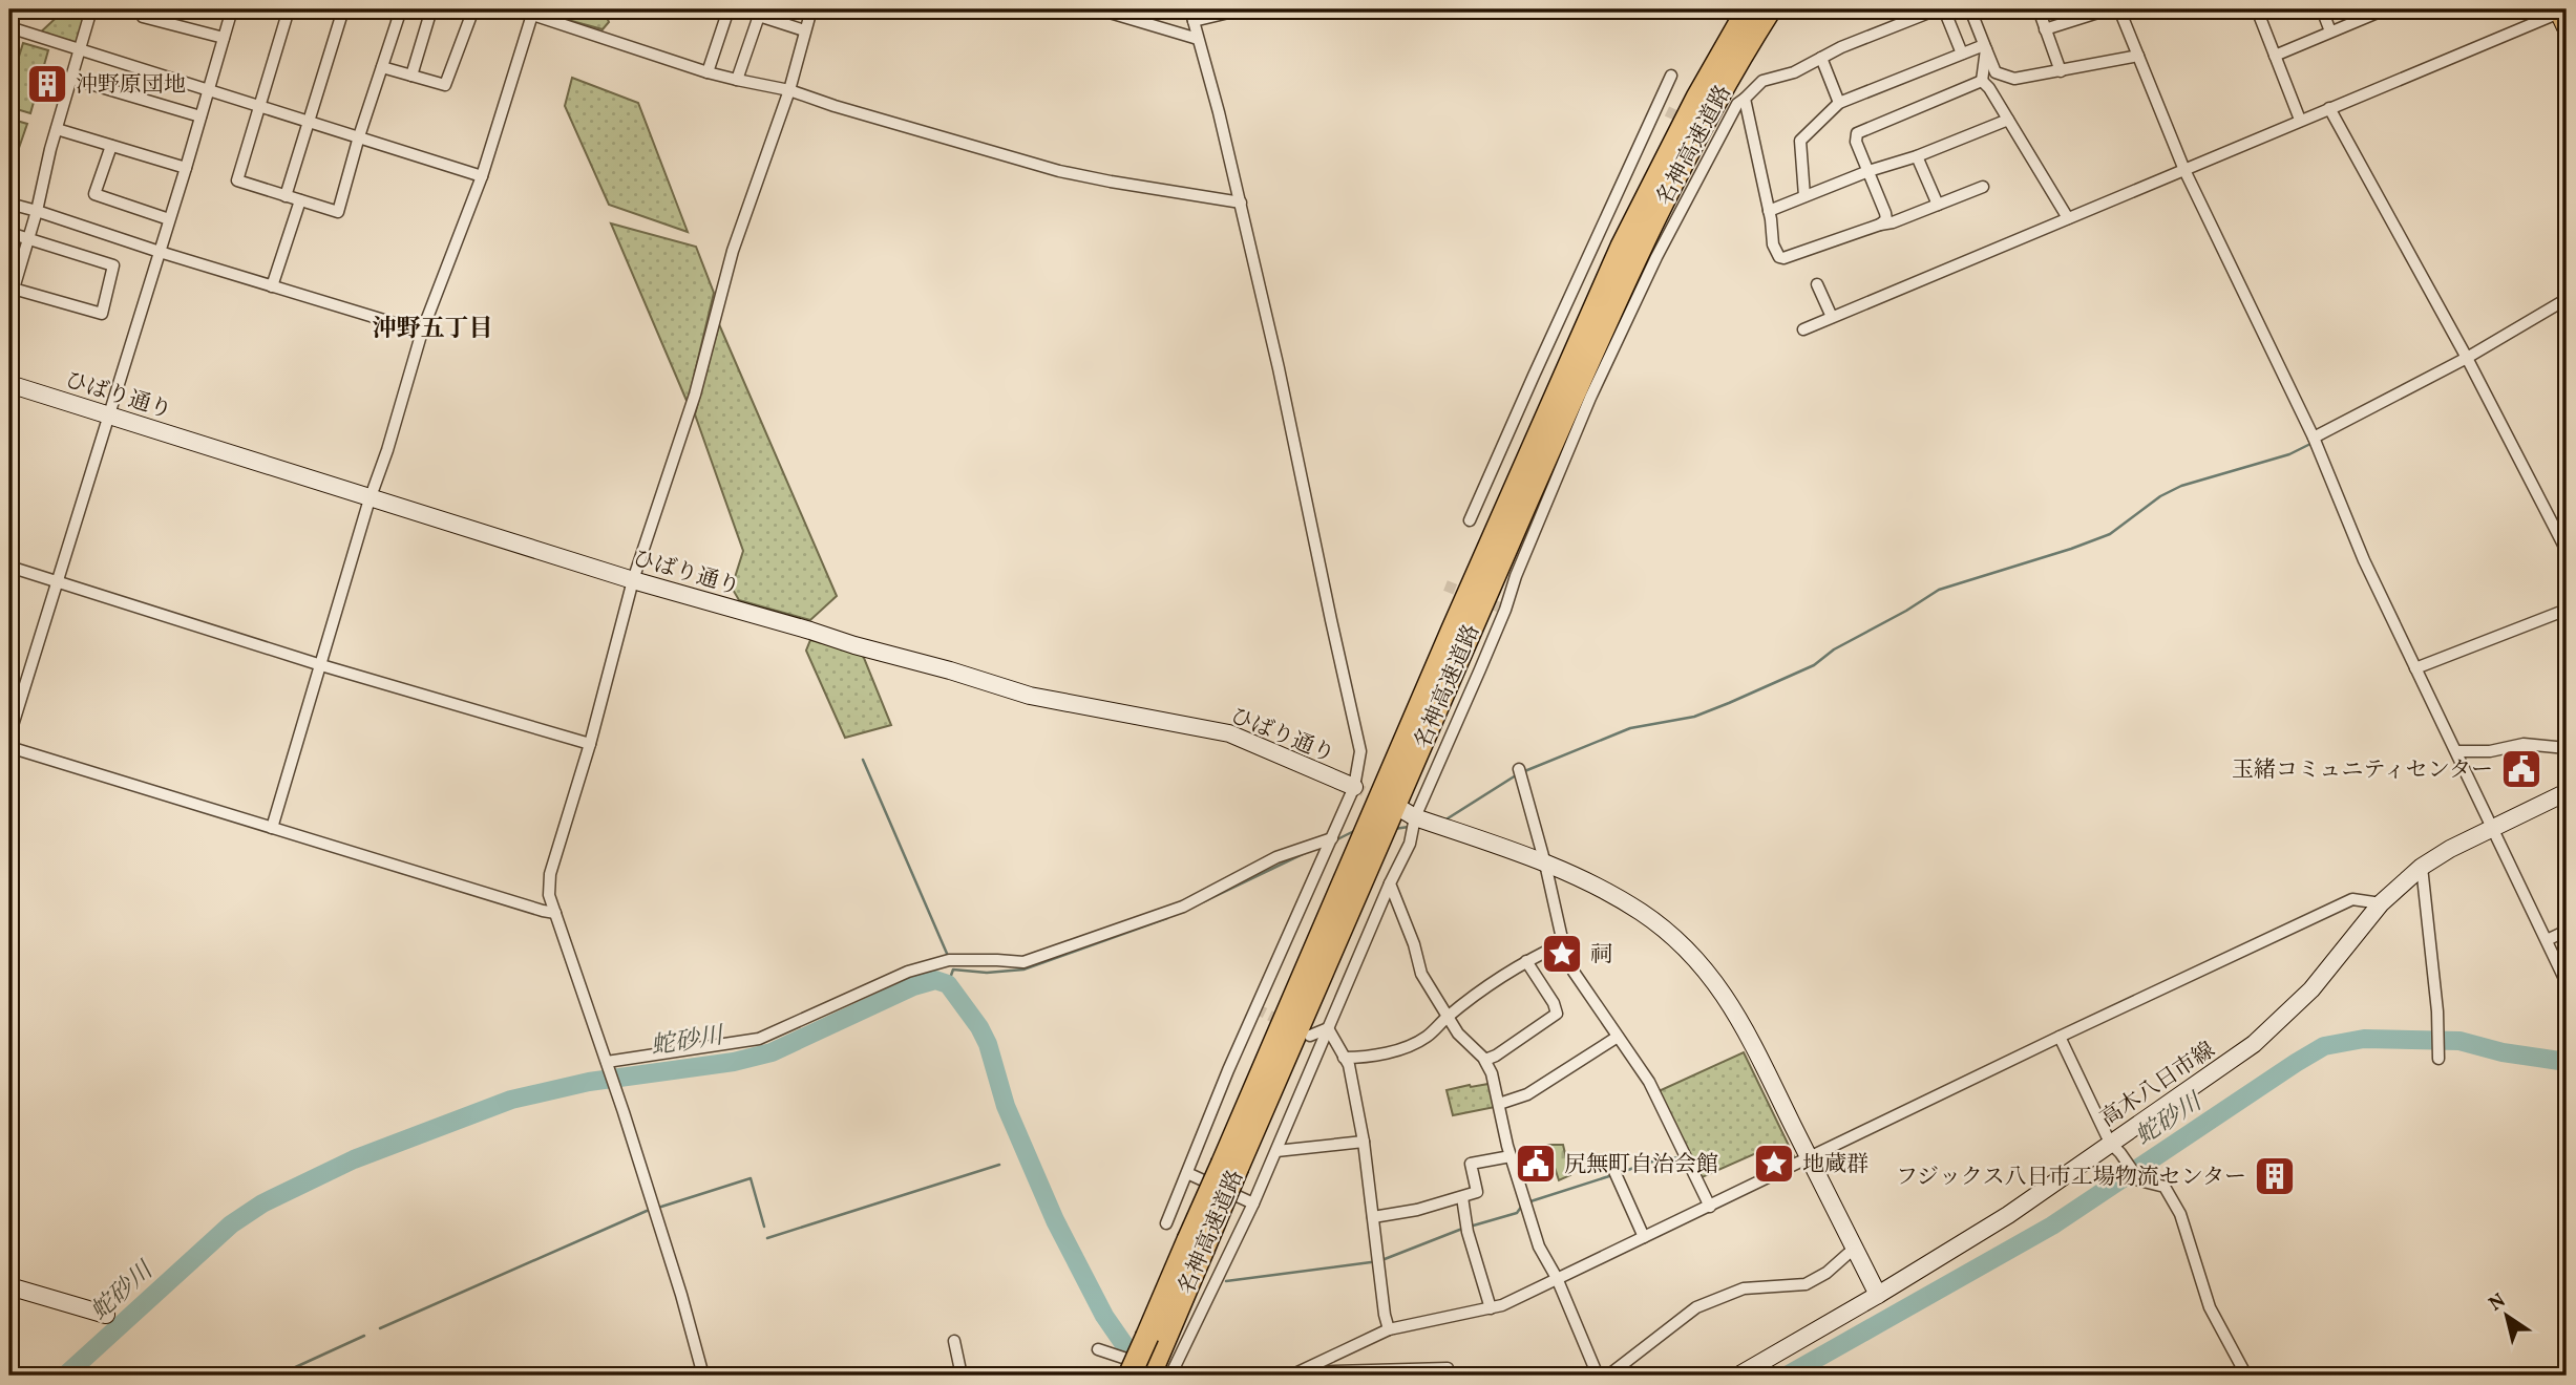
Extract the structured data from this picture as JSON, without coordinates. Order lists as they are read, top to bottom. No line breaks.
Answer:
{"streets":{"highway":["名神高速道路"],"street":["ひばり通り","高木八日市線"]},"districts":["沖野五丁目"],"water":["蛇砂川"],"places":{"building":["沖野原団地","フジックス八日市工場物流センター"],"public building":["玉緒コミュニティセンター","尻無町自治会館"],"place":["祠","地蔵群"]},"north":"top left"}
